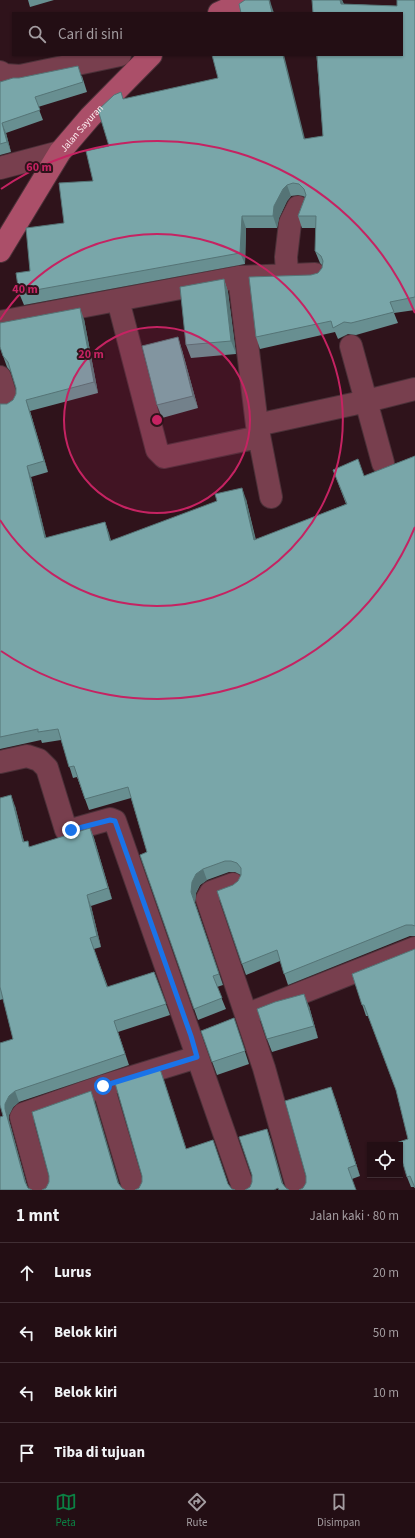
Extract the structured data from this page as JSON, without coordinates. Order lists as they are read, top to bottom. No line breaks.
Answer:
{"streets":{"street":["Jalan Sayuran"]},"page":{"search":"Cari di sini","heading":["1 mnt","Jalan kaki · 80 m"],"list":[["Lurus","20 m"],["Belok kiri","50 m"],["Belok kiri","10 m"],"Tiba di tujuan"],"nav":["Peta","Rute","Disimpan"]},"rings":["60 m","40 m","20 m"]}
